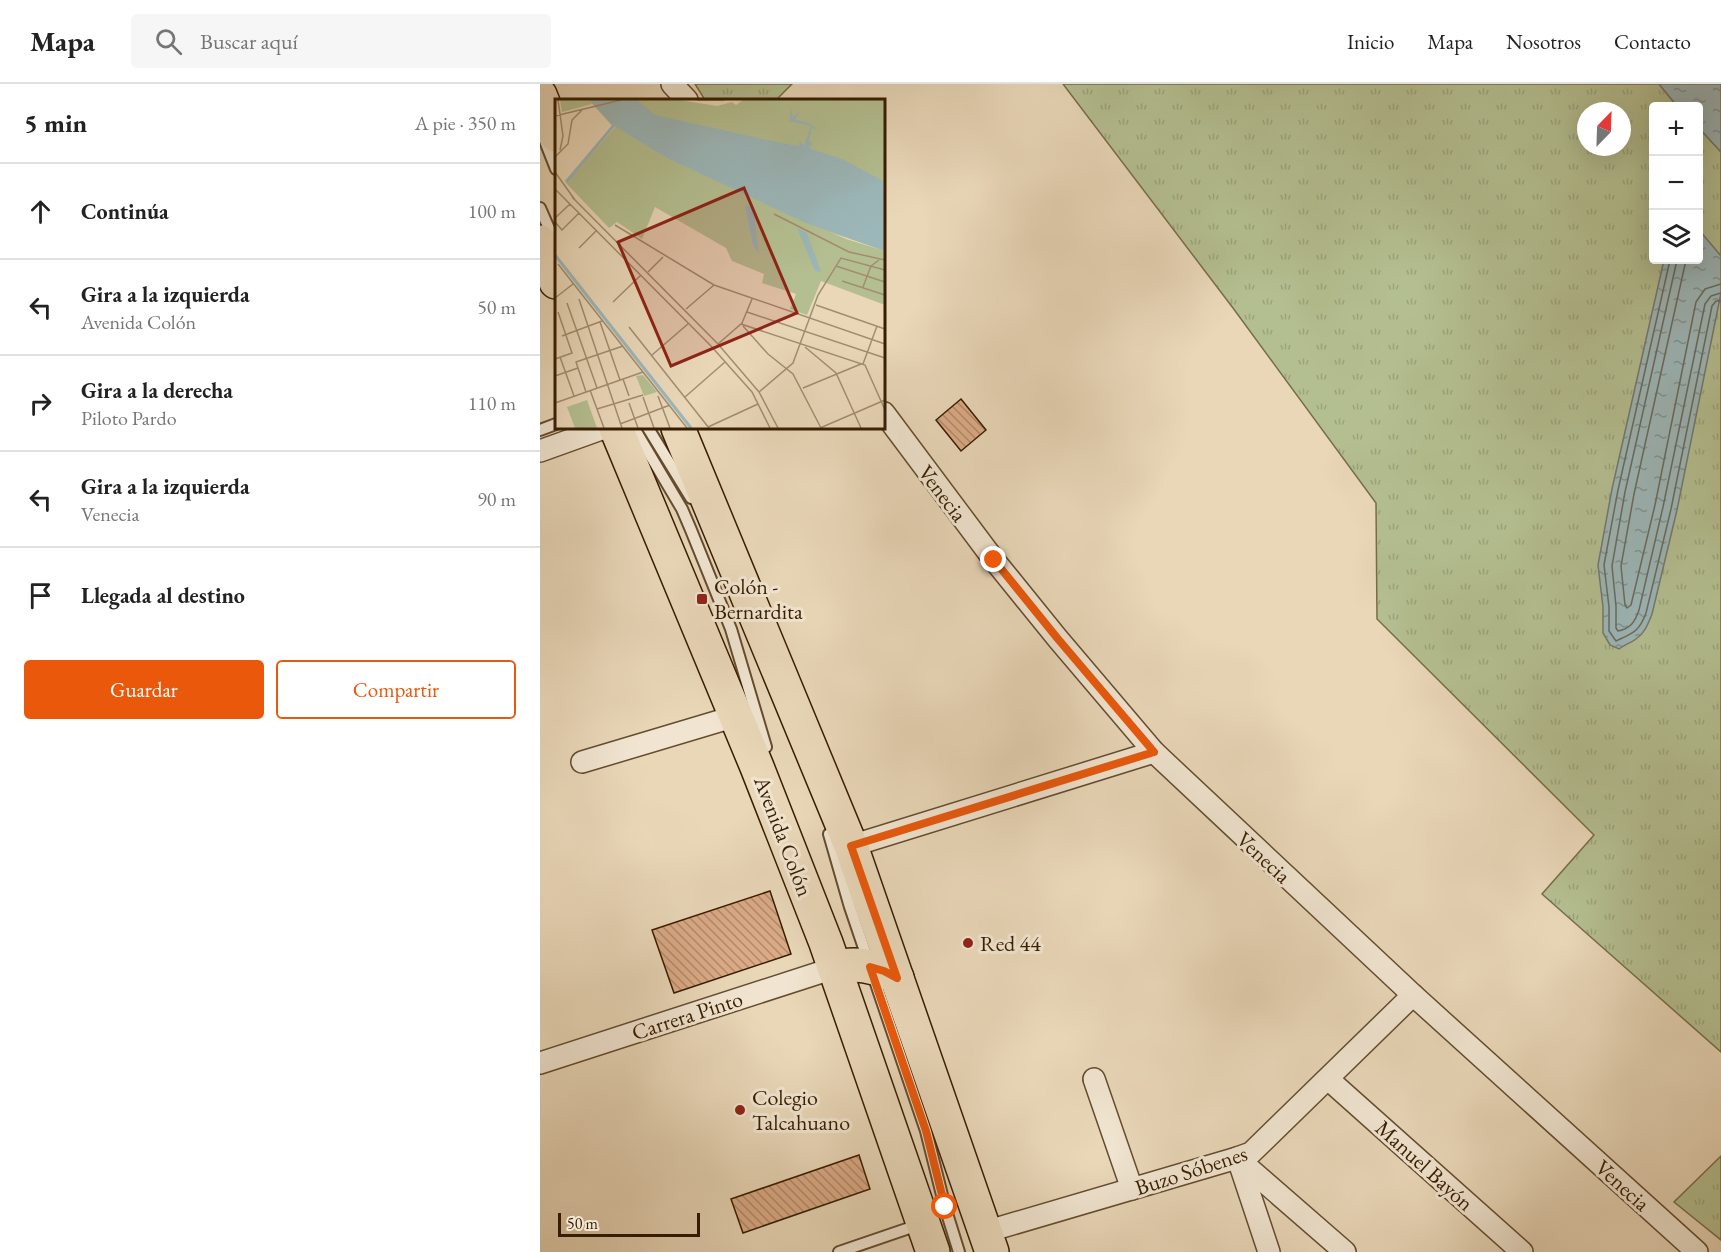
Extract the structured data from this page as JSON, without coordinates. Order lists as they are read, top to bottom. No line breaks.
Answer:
{"streets":{"main road":["Avenida Colón"],"street":["Venecia","Carrera Pinto","Manuel Bayón","Buzo Sóbenes"]},"crossings":[["Venecia","Buzo Sóbenes"],["Avenida Colón","Carrera Pinto"],["Avenida Colón","Buzo Sóbenes"],["Manuel Bayón","Buzo Sóbenes"]],"places":{"transit":["Colón - Bernardita"],"other":["Red 44","Colegio Talcahuano"]},"scale_bar":"50 m","north":"top right","page":{"header":"Mapa","search":"Buscar aquí","nav":["Inicio","Mapa","Nosotros","Contacto"],"heading":["5 min","A pie · 350 m"],"map_buttons":["+","−"],"list":[["Continúa","100 m"],["Gira a la izquierda","Avenida Colón","50 m"],["Gira a la derecha","Piloto Pardo","110 m"],["Gira a la izquierda","Venecia","90 m"],"Llegada al destino"],"buttons":["Guardar","Compartir"],"scale":"50 m"}}
